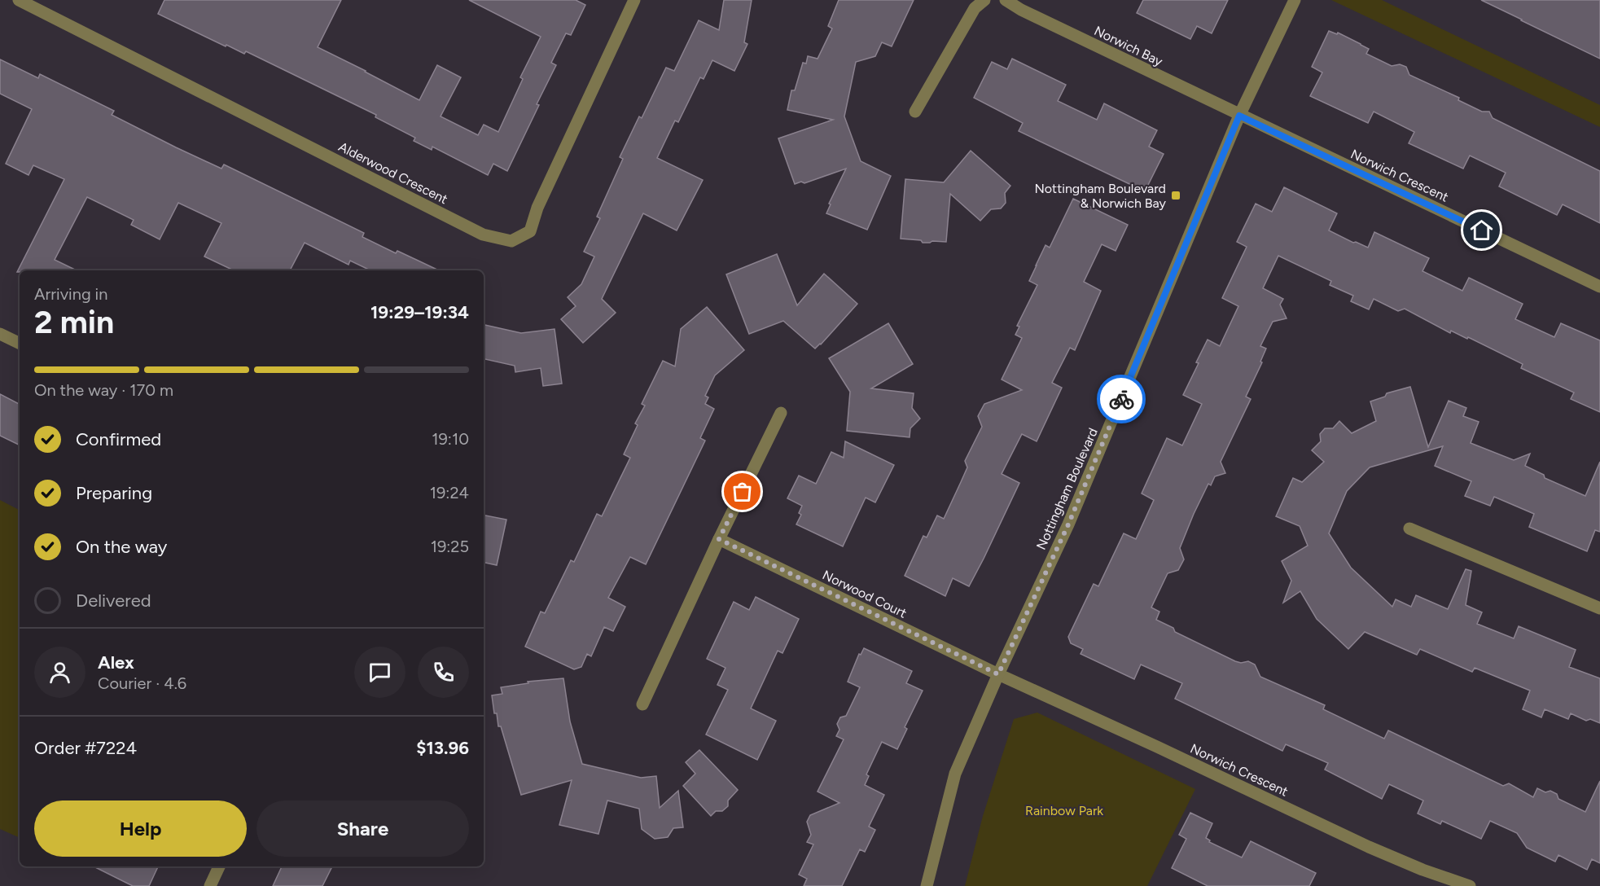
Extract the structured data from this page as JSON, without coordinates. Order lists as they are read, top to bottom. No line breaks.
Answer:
{"streets":{"street":["Norwich Bay","Alderwood Crescent","Norwich Crescent","Nottingham Boulevard","Norwood Court"]},"crossings":[["Norwich Bay","Norwich Crescent"],["Norwich Bay","Nottingham Boulevard"],["Norwich Crescent","Nottingham Boulevard"],["Norwich Crescent","Norwood Court"],["Nottingham Boulevard","Norwood Court"]],"parks":["Rainbow Park"],"places":{"transit":["Nottingham Boulevard & Norwich Bay"]},"page":{"heading":["2 min","Arriving in","19:29–19:34"],"panel":["Alex","Courier · 4.6","Order #7224","$13.96"],"bar":"On the way · 170 m","list":[["Confirmed","19:10"],["Preparing","19:24"],["On the way","19:25"],"Delivered"],"buttons":["Help","Share"]}}
